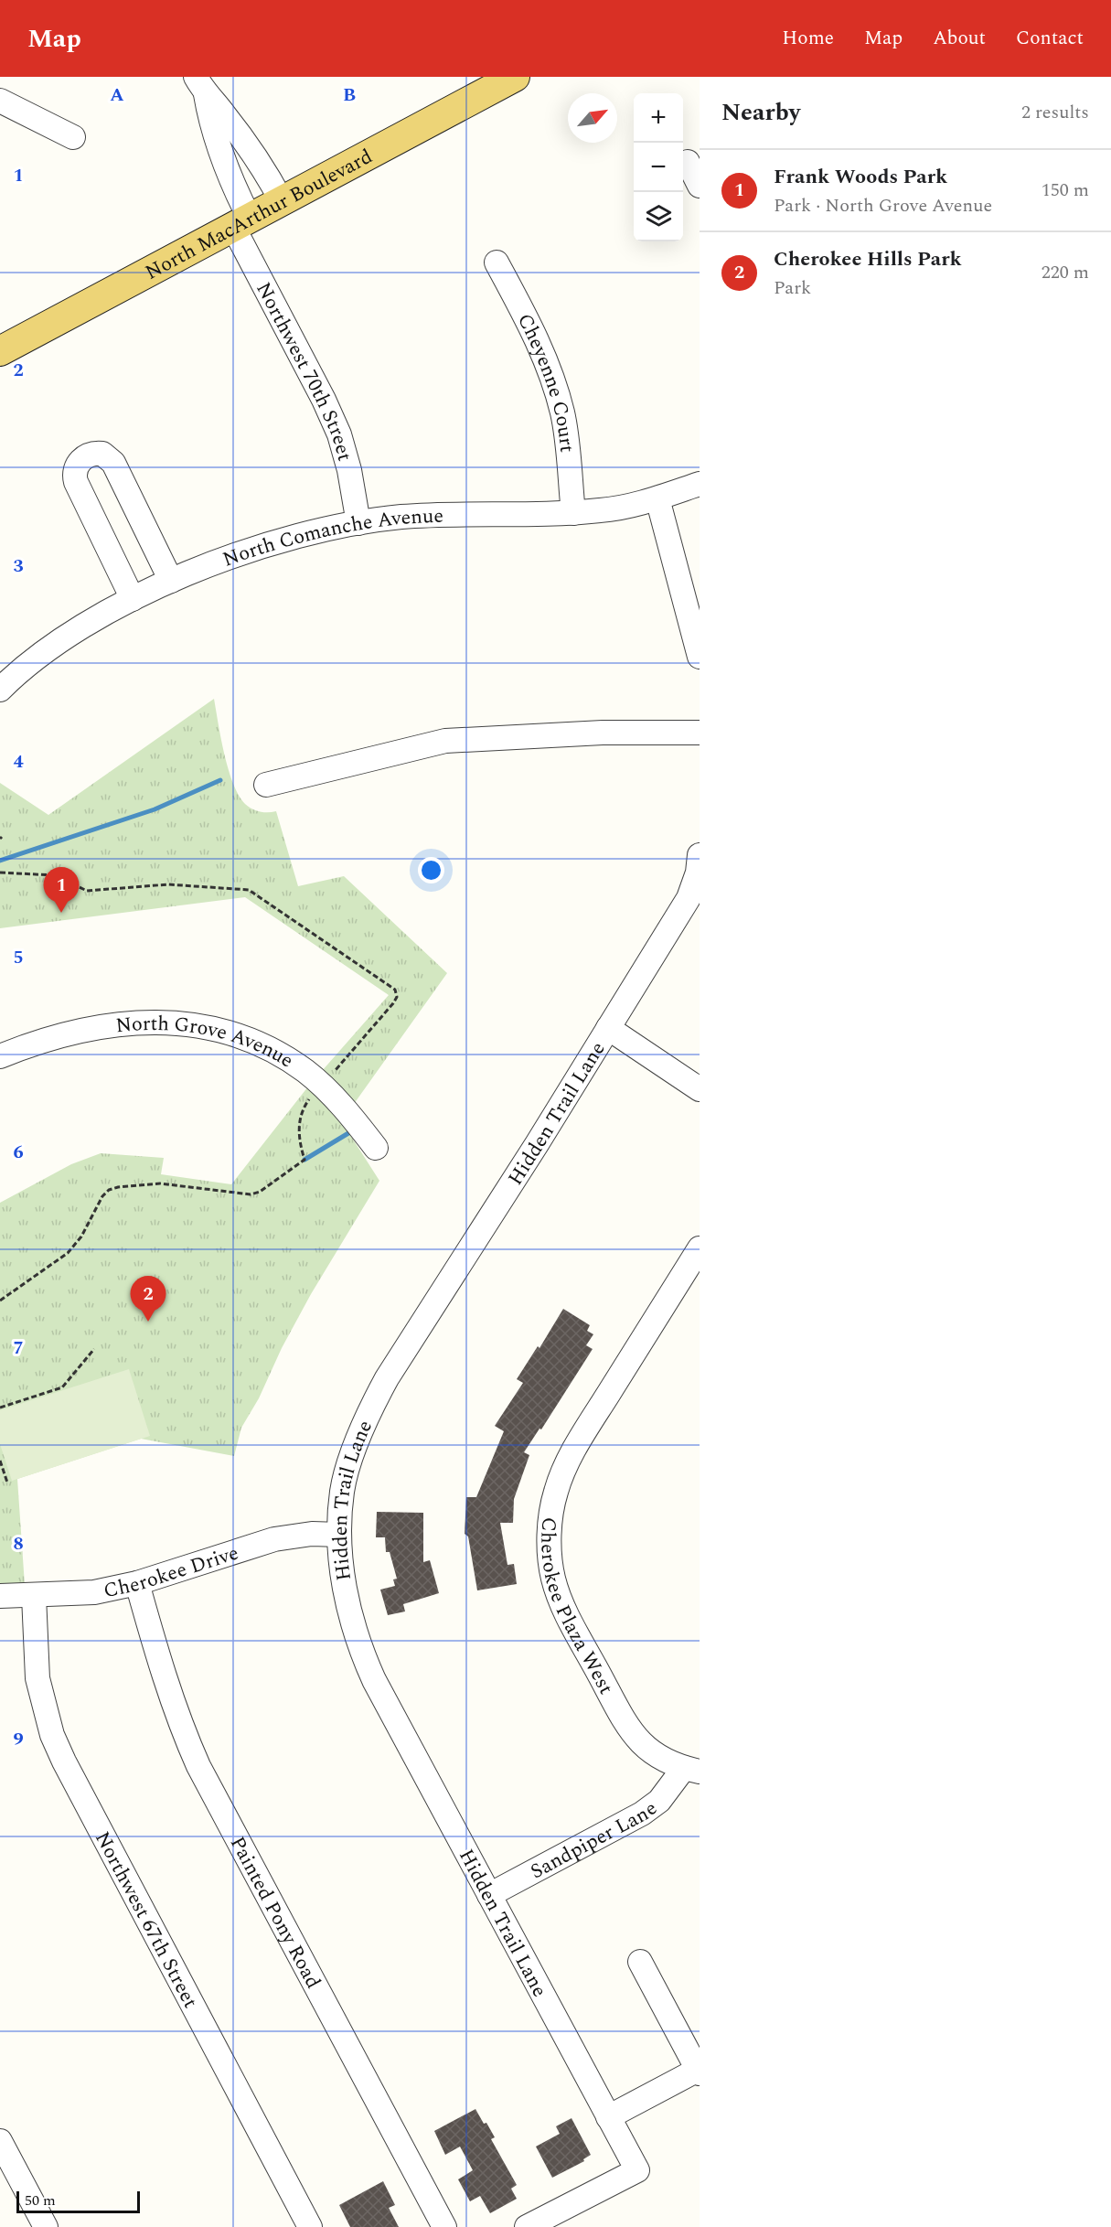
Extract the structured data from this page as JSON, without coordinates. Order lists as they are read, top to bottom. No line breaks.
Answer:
{"streets":{"main road":["North MacArthur Boulevard"],"street":["Northwest 70th Street","Cheyenne Court","North Comanche Avenue","North Grove Avenue","Hidden Trail Lane","Cherokee Drive","Cherokee Plaza West","Sandpiper Lane","Painted Pony Road","Northwest 67th Street"]},"crossings":[["North MacArthur Boulevard","Northwest 70th Street"],["Northwest 70th Street","North Comanche Avenue"],["Cheyenne Court","North Comanche Avenue"],["Hidden Trail Lane","Cherokee Drive"],["Hidden Trail Lane","Sandpiper Lane"],["Cherokee Drive","Painted Pony Road"],["Cherokee Drive","Northwest 67th Street"],["Cherokee Plaza West","Sandpiper Lane"]],"scale_bar":"50 m","north":"top right","page":{"header":"Map","nav":["Home","Map","About","Contact"],"heading":["Nearby","2 results"],"map_buttons":["+","−"],"list":[{"mark":"1","name":"Frank Woods Park","note":"Park · North Grove Avenue","value":"150 m"},{"mark":"2","name":"Cherokee Hills Park","note":"Park","value":"220 m"}],"pins":["1","2"],"scale":"50 m"},"grid":{"columns":["A","B"],"rows":["1","2","3","4","5","6","7","8","9"]}}
